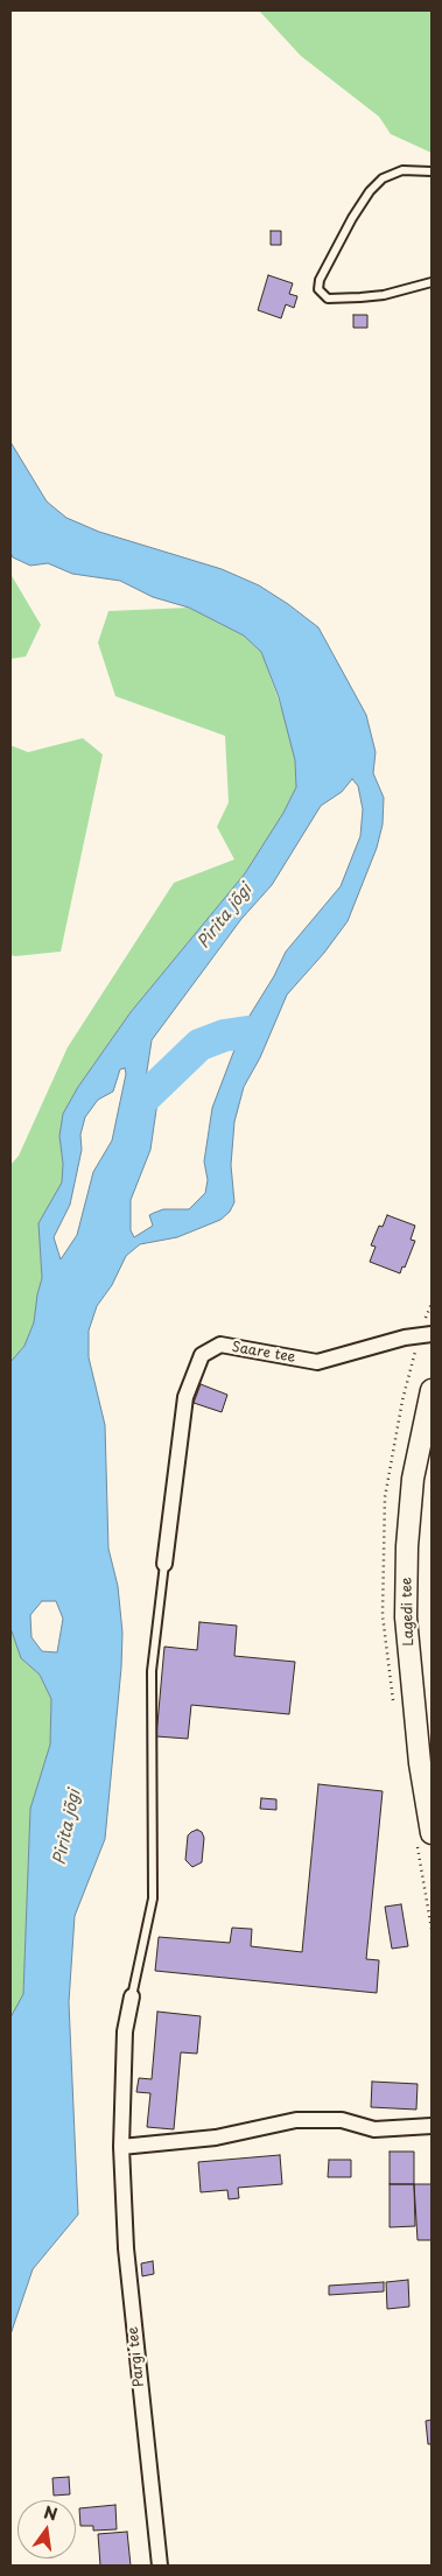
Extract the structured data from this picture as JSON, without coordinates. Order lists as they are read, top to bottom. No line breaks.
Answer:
{"streets":{"street":["Saare tee","Lagedi tee","Pargi tee"]},"water":["Pirita jõgi"],"north":"top"}
